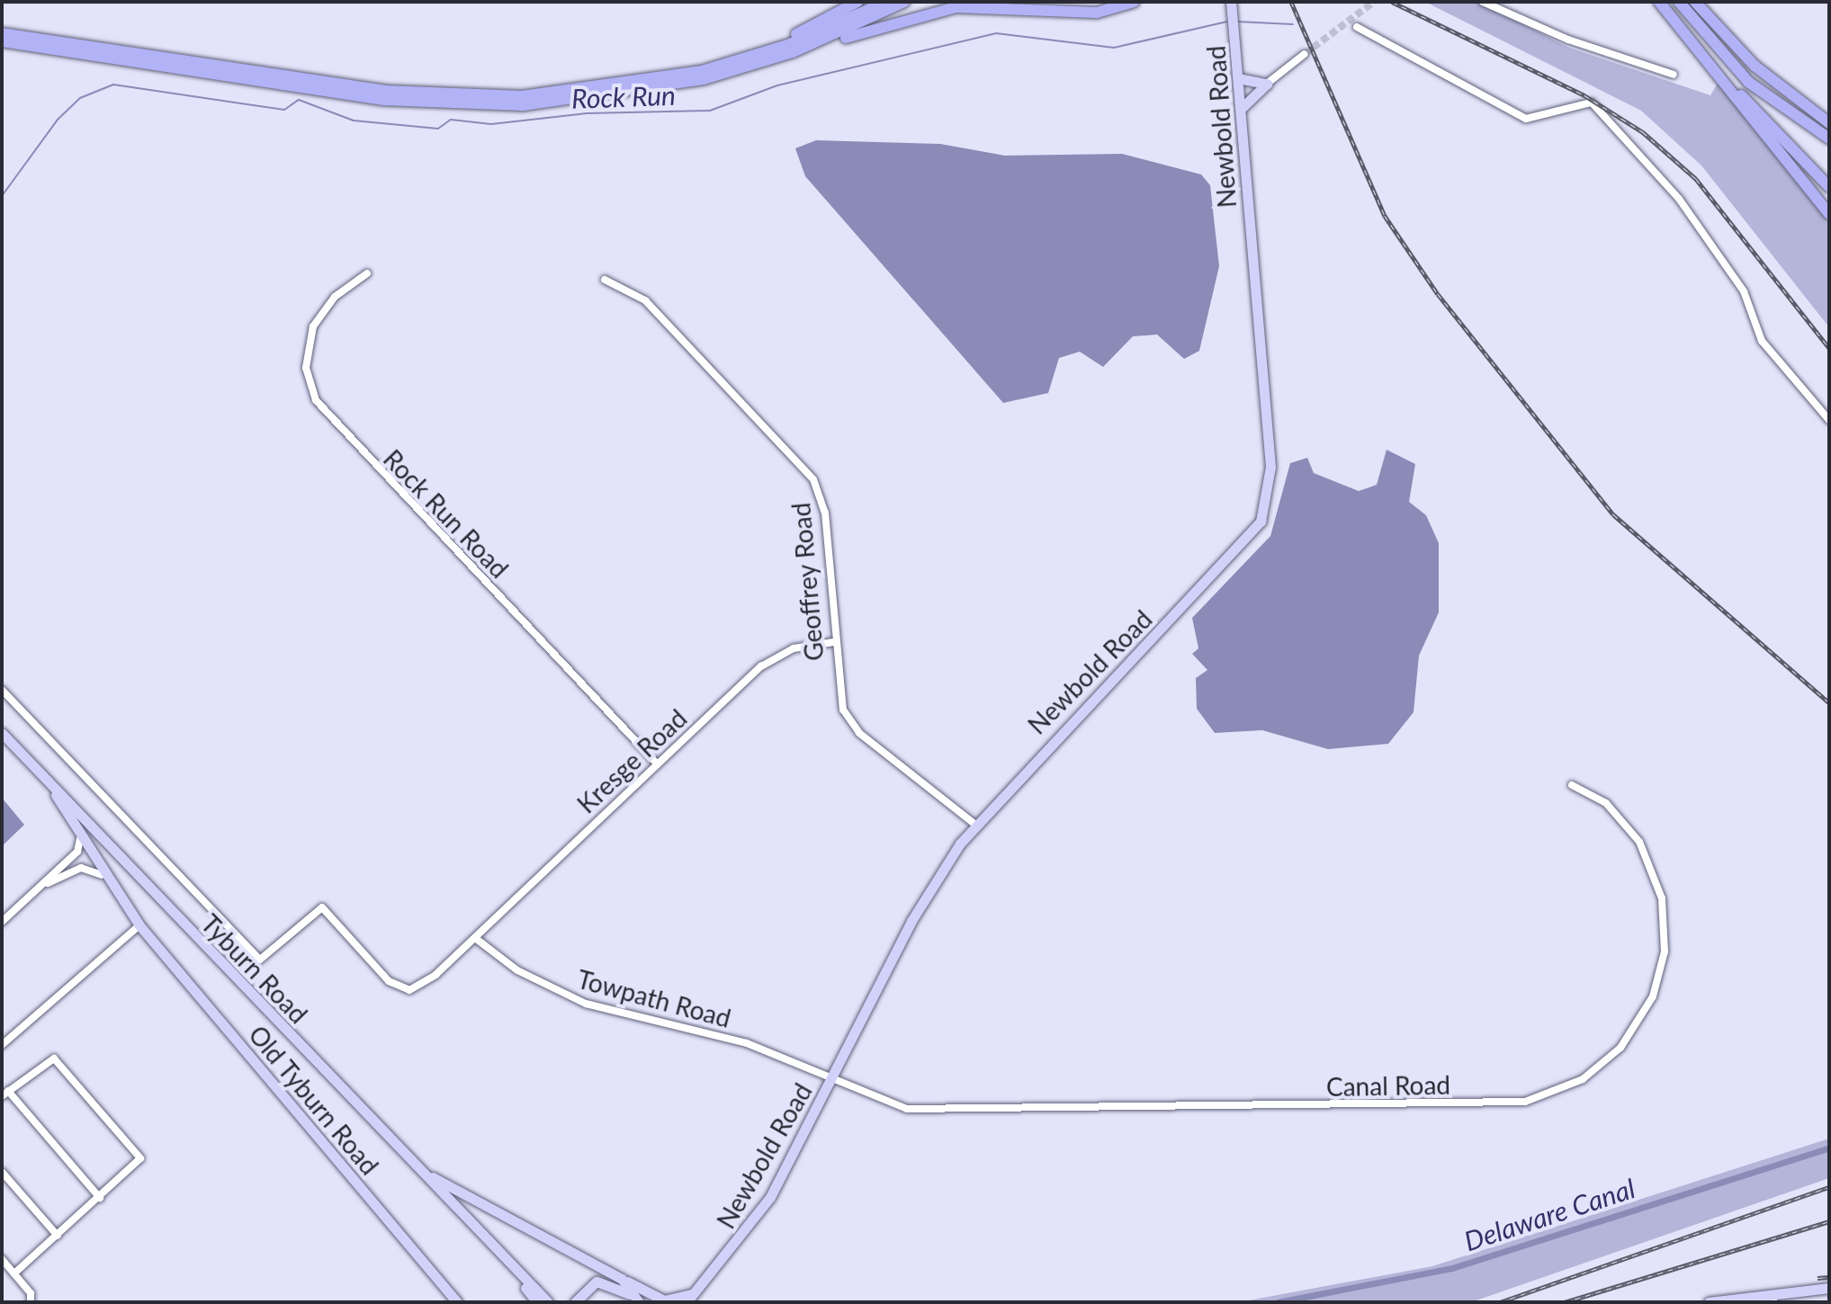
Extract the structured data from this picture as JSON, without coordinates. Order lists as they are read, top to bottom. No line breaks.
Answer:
{"streets":{"main road":["Newbold Road","Tyburn Road","Old Tyburn Road"],"street":["Rock Run Road","Geoffrey Road","Kresge Road","Towpath Road","Canal Road"]},"crossings":[["Newbold Road","Geoffrey Road"],["Newbold Road","Towpath Road"],["Newbold Road","Canal Road"],["Rock Run Road","Kresge Road"],["Geoffrey Road","Kresge Road"],["Kresge Road","Towpath Road"],["Tyburn Road","Old Tyburn Road"],["Towpath Road","Canal Road"]],"water":["Rock Run","Delaware Canal"]}
